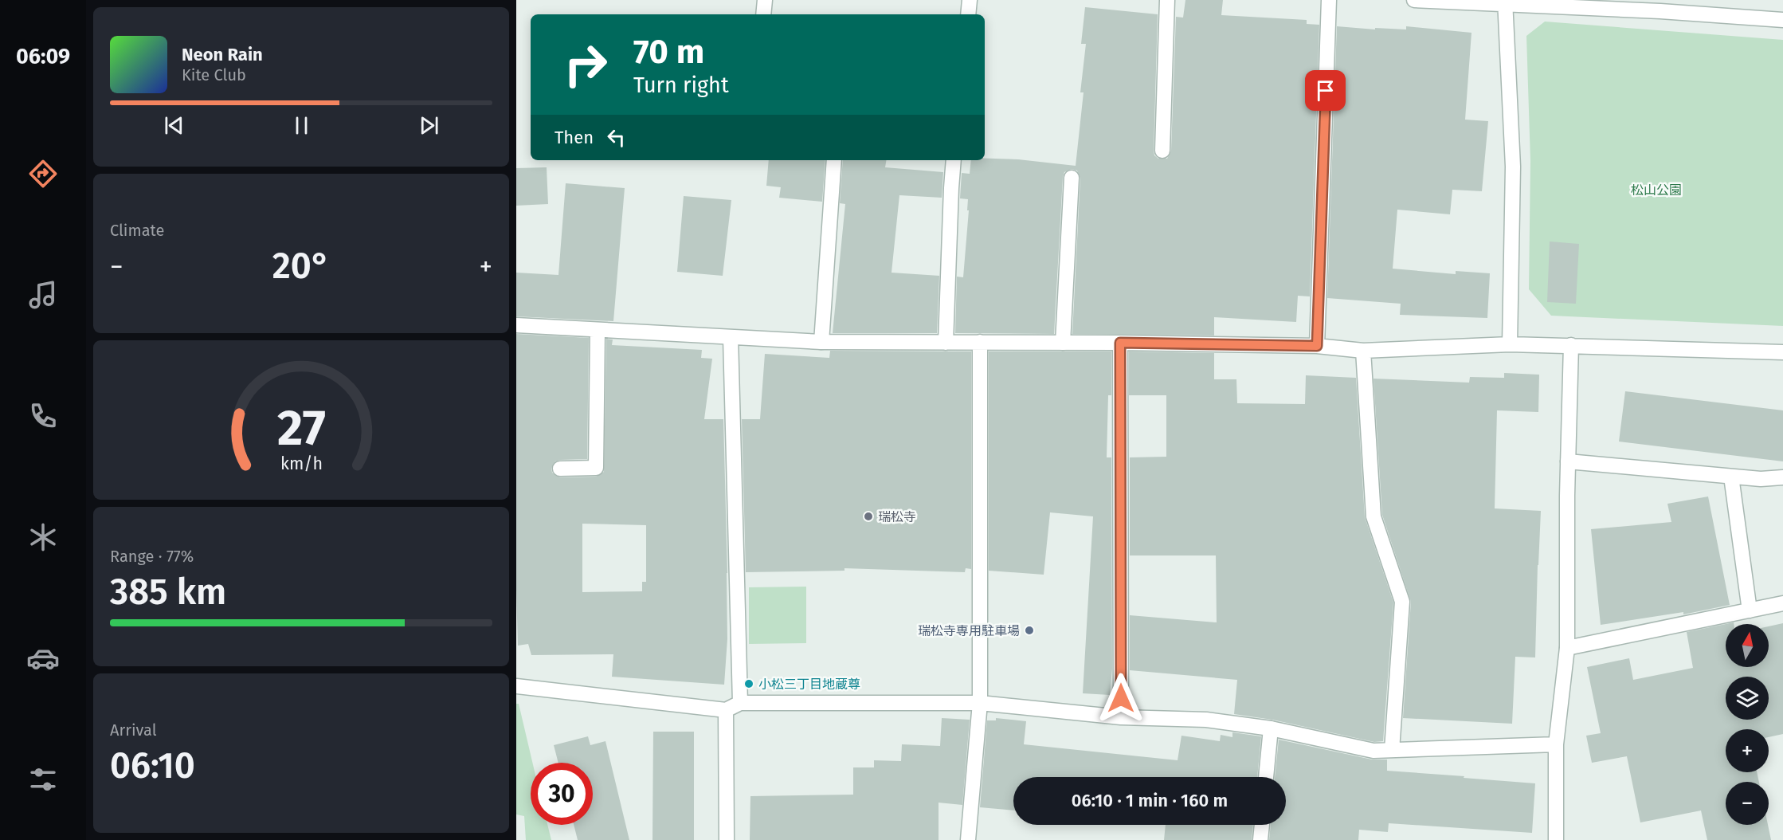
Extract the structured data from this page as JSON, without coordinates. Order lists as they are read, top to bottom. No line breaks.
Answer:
{"parks":["松山公園"],"places":["瑞松寺","瑞松寺専用駐車場","小松三丁目地蔵尊"],"north":"top","page":{"tabs":"06:09","turn":["70 m","Turn right"],"song":["Neon Rain","Kite Club"],"then":"Then","tile":["Climate",["Range · 77%","385 km"],["Arrival","06:10"]],"heat":["−","20°","+"],"map_buttons":["+","−"],"limit":"30","trip":"06:10 · 1 min · 160 m","gauge":["27","km/h"]}}
